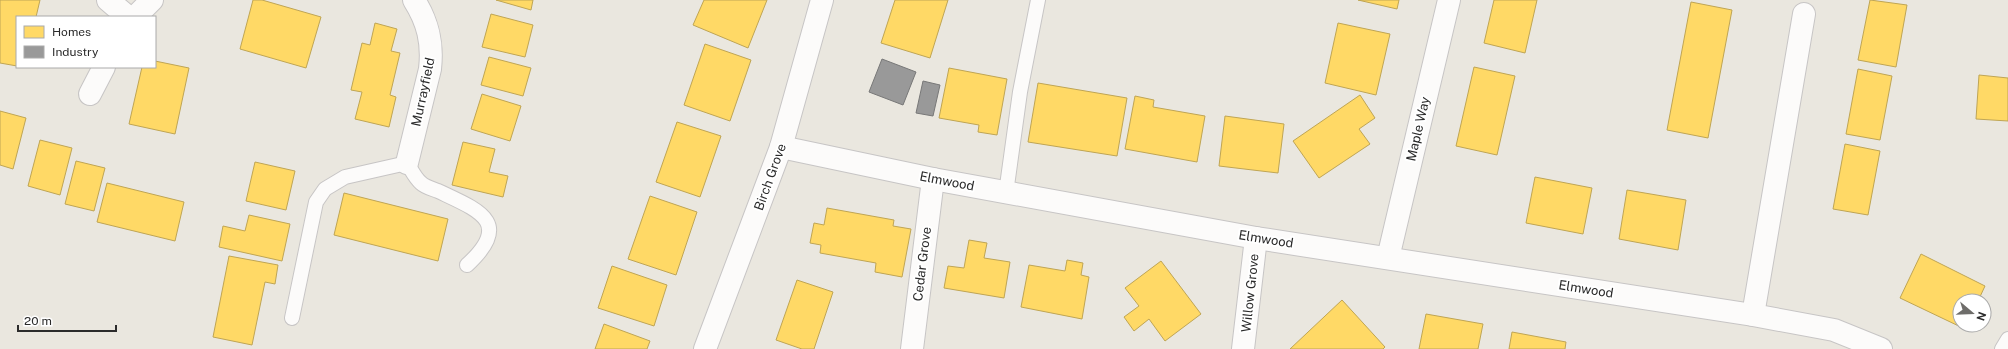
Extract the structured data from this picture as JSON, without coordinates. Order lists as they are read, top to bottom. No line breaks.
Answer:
{"streets":{"street":["Murrayfield","Maple Way","Birch Grove","Elmwood","Cedar Grove","Willow Grove"]},"crossings":[["Maple Way","Elmwood"],["Birch Grove","Elmwood"],["Elmwood","Cedar Grove"],["Elmwood","Willow Grove"]],"legend":["Homes","Industry"],"scale_bar":"20 m","north":"right"}
